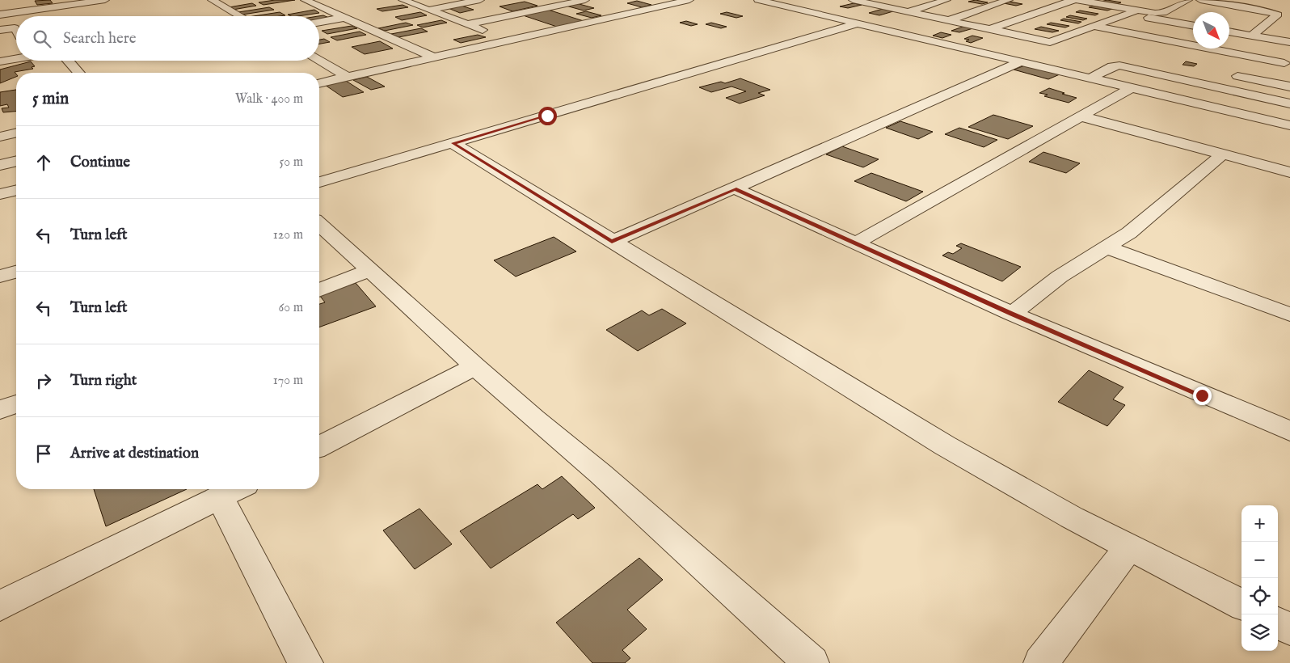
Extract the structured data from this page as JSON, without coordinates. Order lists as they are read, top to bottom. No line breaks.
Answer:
{"north":"bottom right","page":{"search":"Search here","heading":["5 min","Walk · 400 m"],"list":[["Continue","50 m"],["Turn left","120 m"],["Turn left","60 m"],["Turn right","170 m"],"Arrive at destination"],"map_buttons":["+","−"]}}
